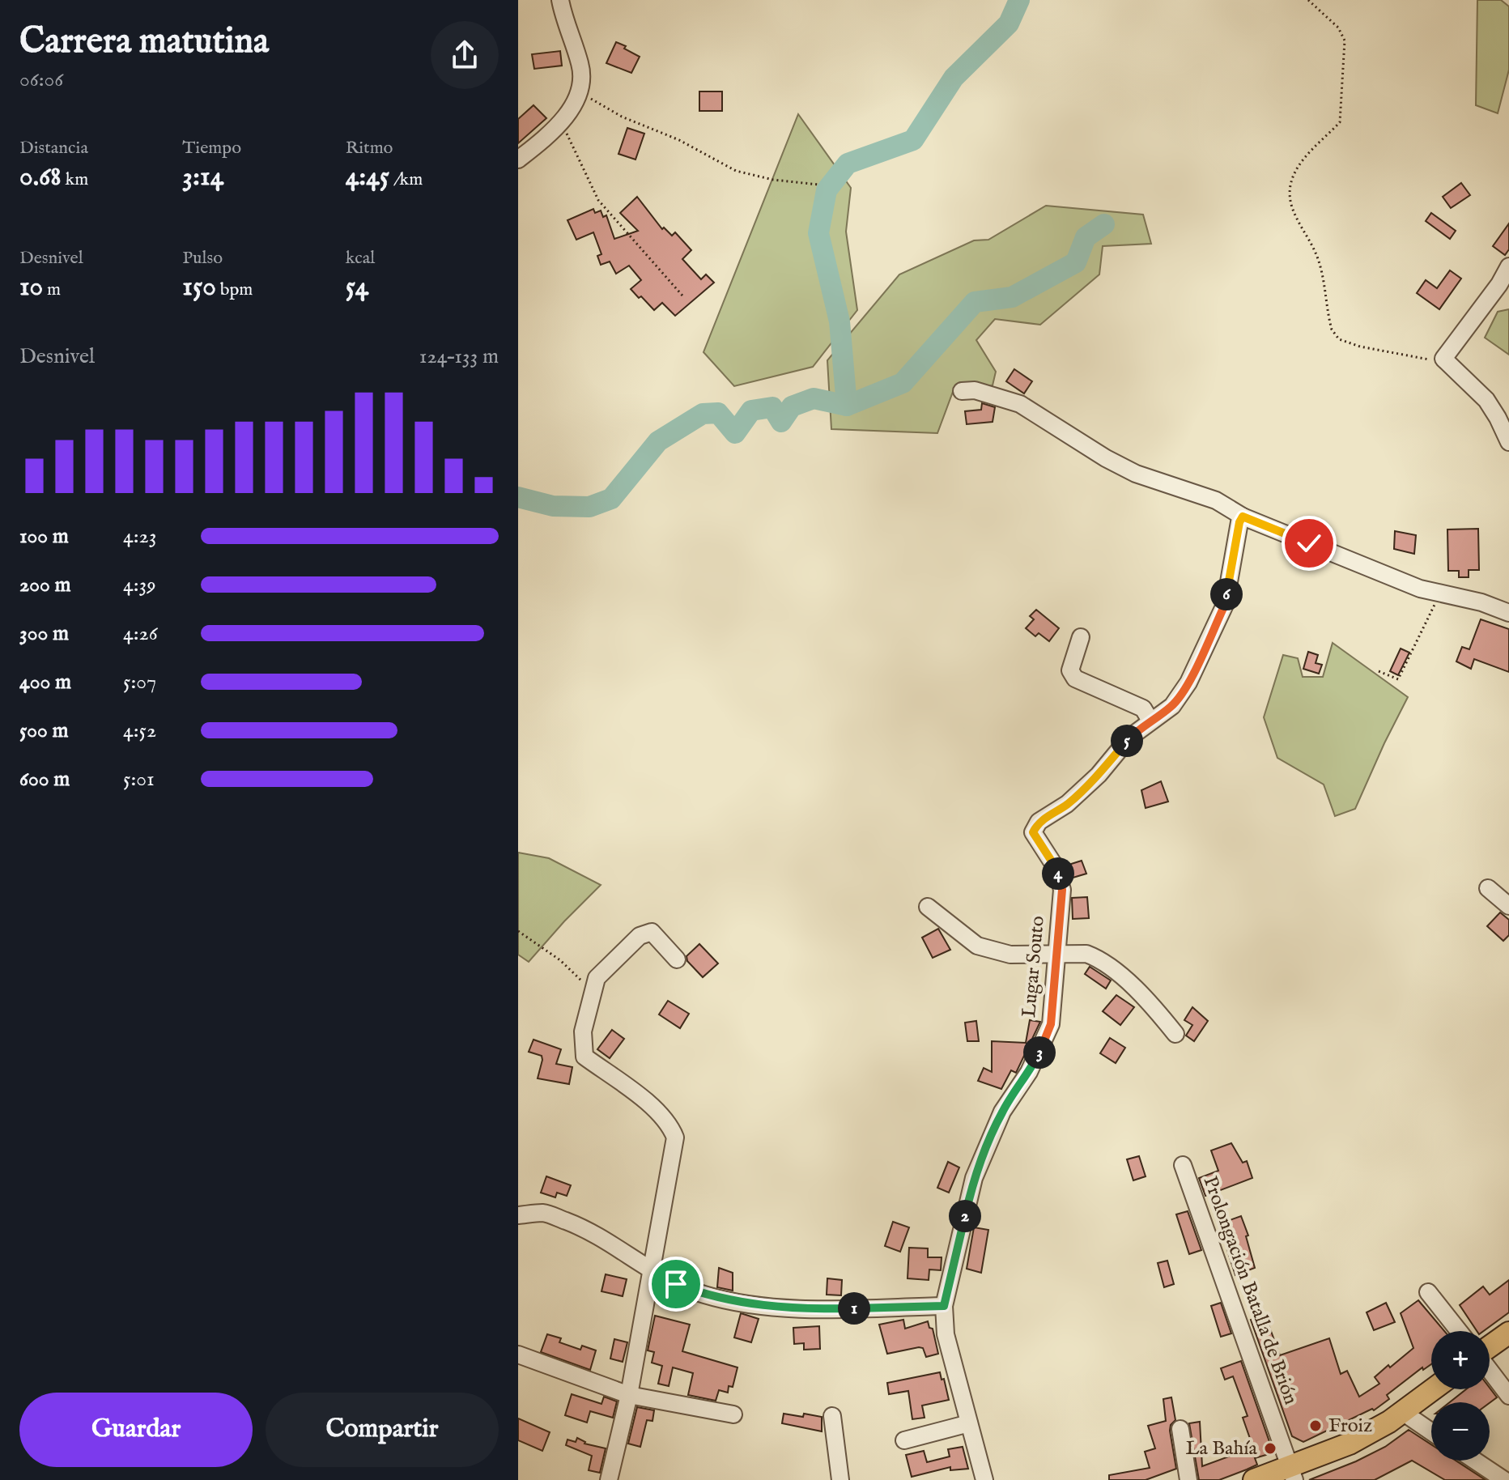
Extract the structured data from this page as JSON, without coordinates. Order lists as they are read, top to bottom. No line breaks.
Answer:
{"streets":{"street":["Lugar Souto","Prolongación Batalla de Brión"]},"places":["Froiz","La Bahía"],"page":{"heading":["Carrera matutina","06:06"],"stats":[["Distancia","0.68 km"],["Tiempo","3:14"],["Ritmo","4:45 /km"],["Desnivel","10 m"],["Pulso","150 bpm"],["kcal","54"]],"chart":["Desnivel","124–133 m"],"list":[{"name":"100 m","note":"4:23"},{"name":"200 m","note":"4:39"},{"name":"300 m","note":"4:26"},{"name":"400 m","note":"5:07"},{"name":"500 m","note":"4:52"},{"name":"600 m","note":"5:01"}],"pins":["6","5","4","3","2","1"],"map_buttons":["+","−"],"buttons":["Guardar","Compartir"]}}
